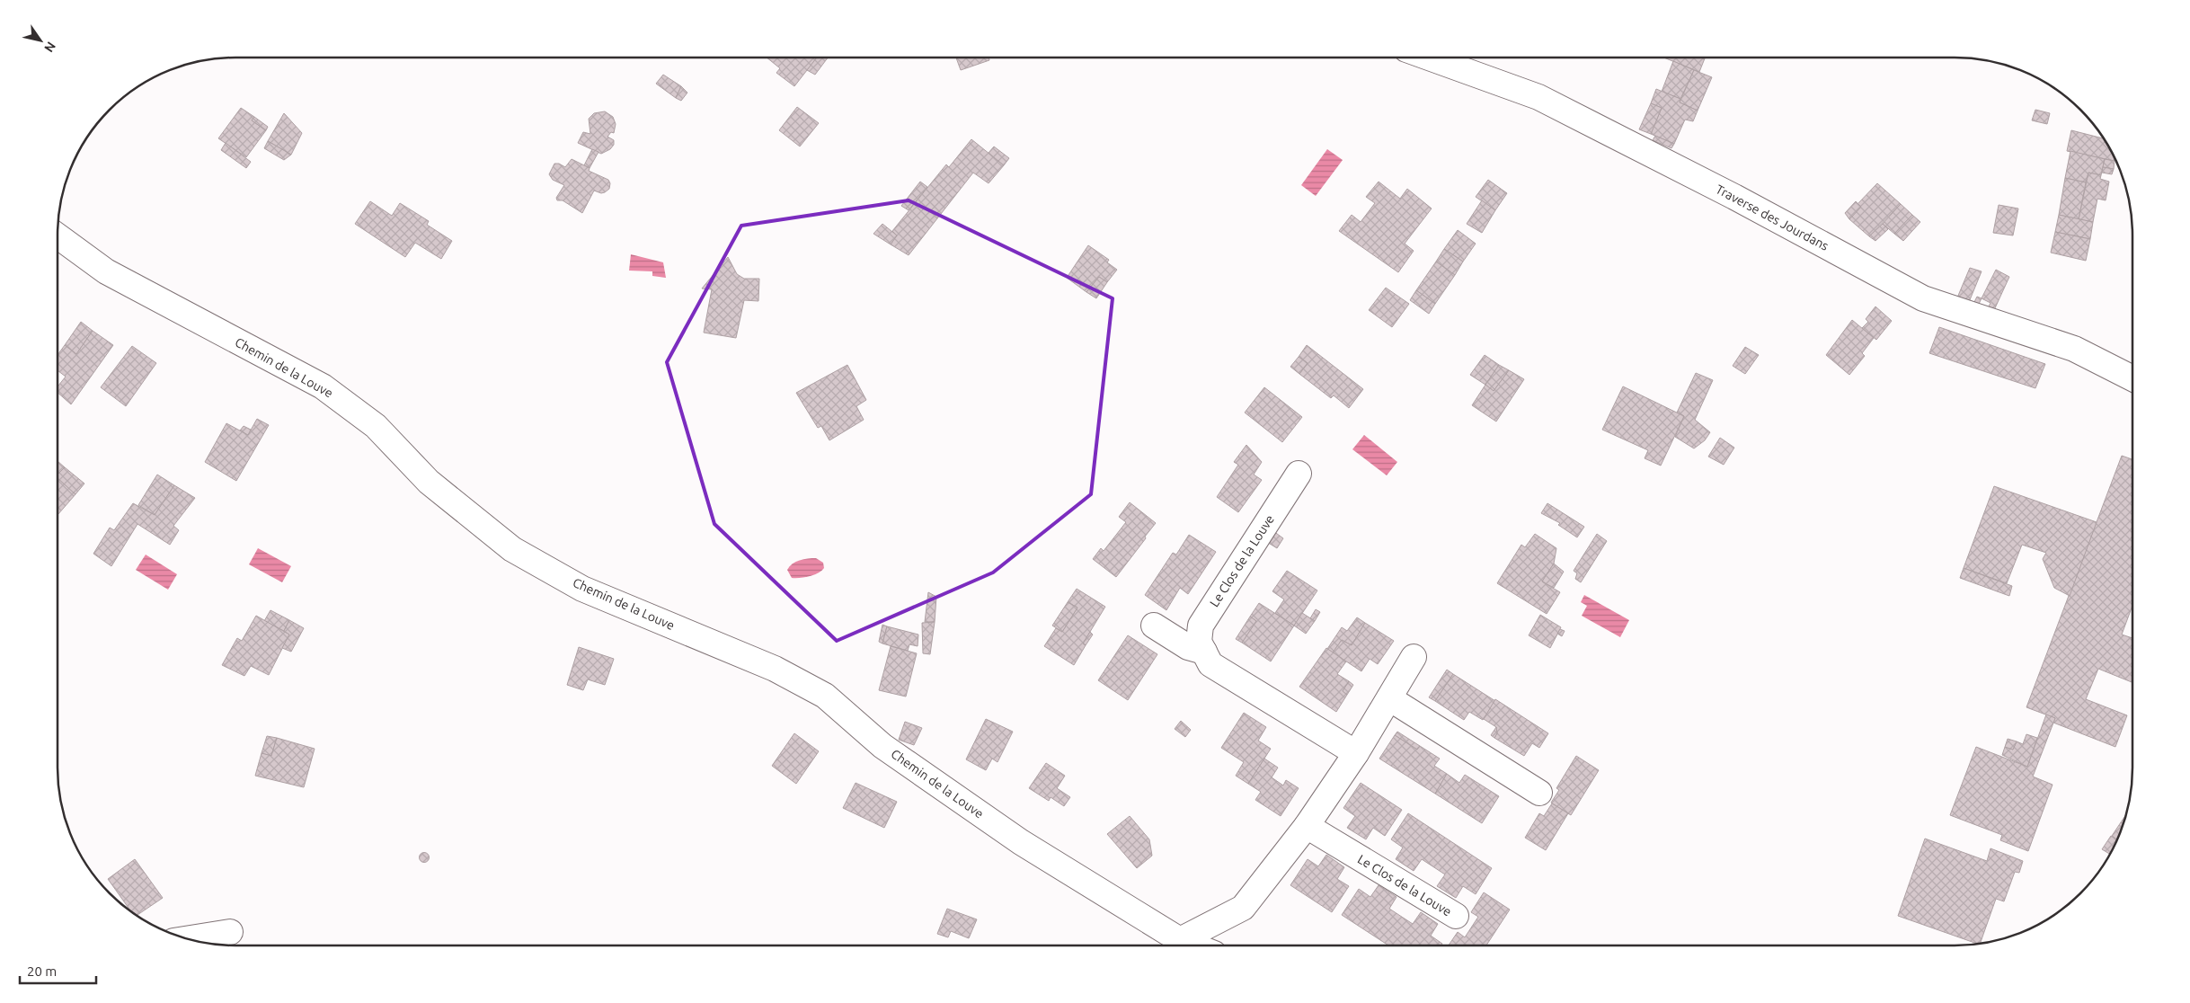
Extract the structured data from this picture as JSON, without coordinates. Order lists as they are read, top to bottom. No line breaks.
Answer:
{"streets":{"street":["Traverse des Jourdans","Chemin de la Louve","Le Clos de la Louve"]},"scale_bar":"20 m","north":"bottom right"}
